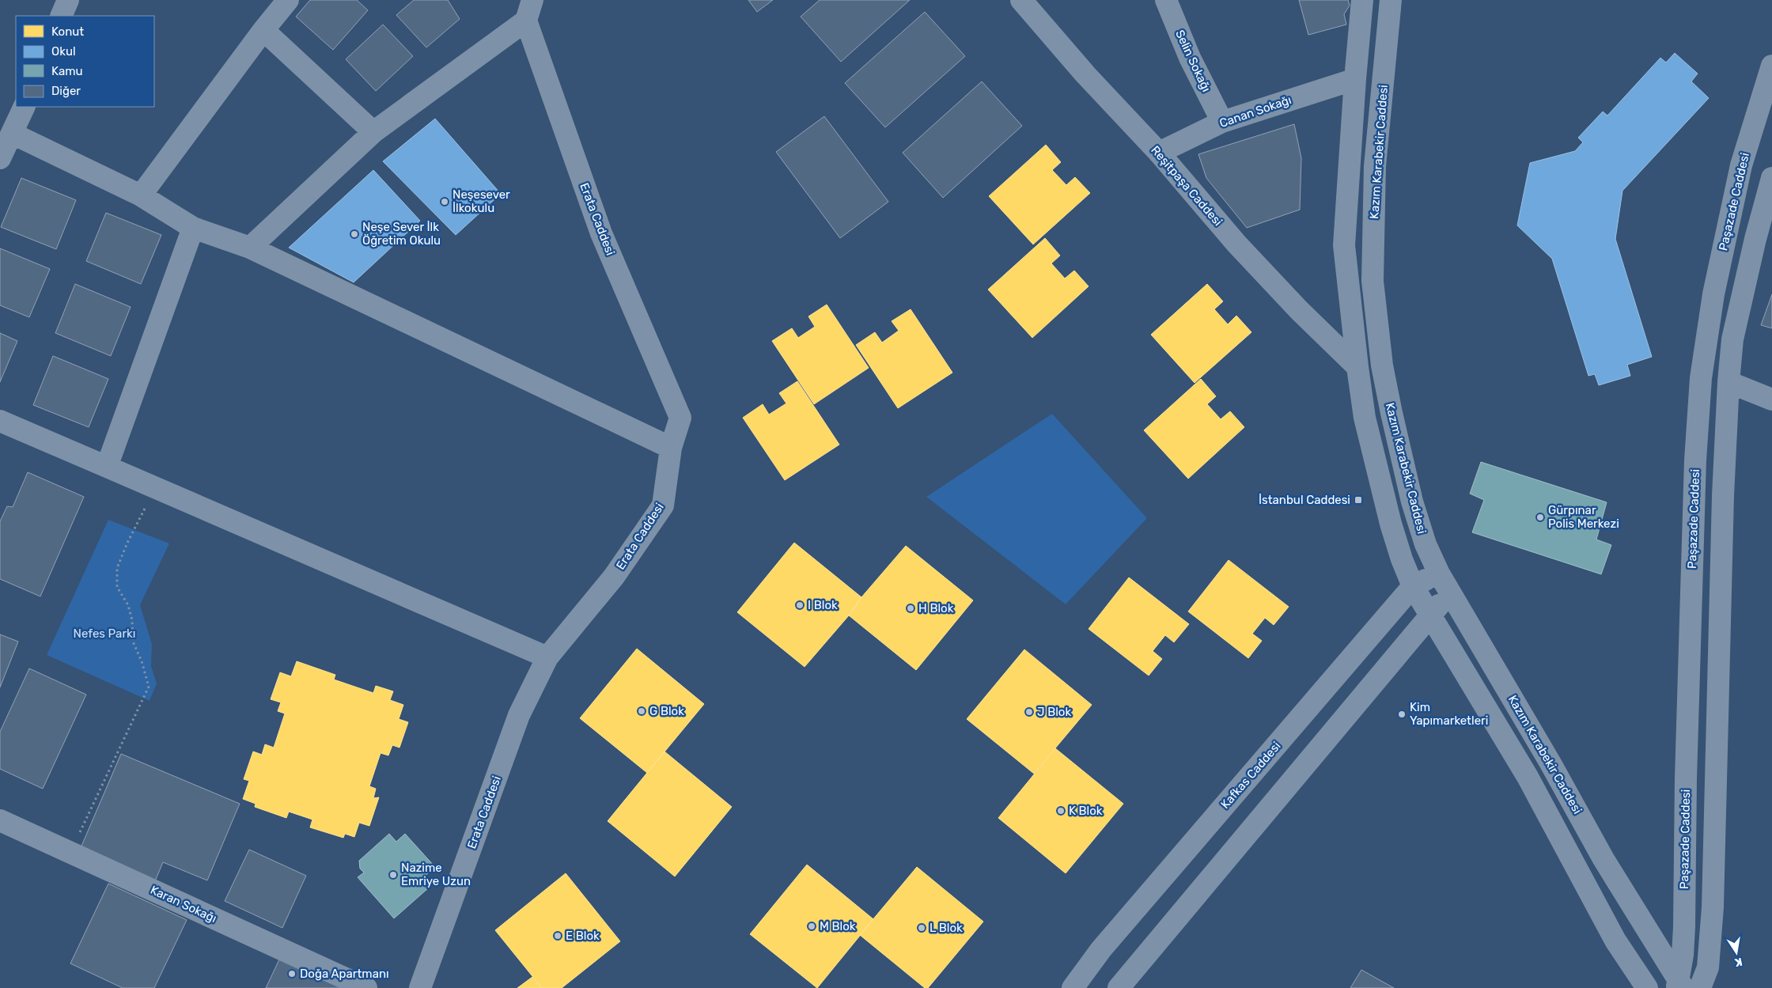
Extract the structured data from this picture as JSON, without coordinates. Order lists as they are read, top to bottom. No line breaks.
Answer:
{"streets":{"street":["Selin Sokağı","Canan Sokağı","Kazım Karabekir Caddesi","Reşitpaşa Caddesi","Paşazade Caddesi","Erata Caddesi","Kafkas Caddesi","Karan Sokağı"]},"crossings":[["Selin Sokağı","Canan Sokağı"],["Canan Sokağı","Reşitpaşa Caddesi"],["Kazım Karabekir Caddesi","Paşazade Caddesi"],["Kazım Karabekir Caddesi","Kafkas Caddesi"]],"parks":["Nefes Parkı"],"places":{"other":["Neşesever İlkokulu","Neşe Sever İlk Öğretim Okulu","Gürpınar Polis Merkezi","I Blok","H Blok","G Blok","J Blok","Kim Yapımarketleri","K Blok","Nazime Emriye Uzun","M Blok","L Blok","E Blok","Doğa Apartmanı"],"transit":["İstanbul Caddesi"]},"legend":["Konut","Okul","Kamu","Diğer"],"north":"bottom"}
